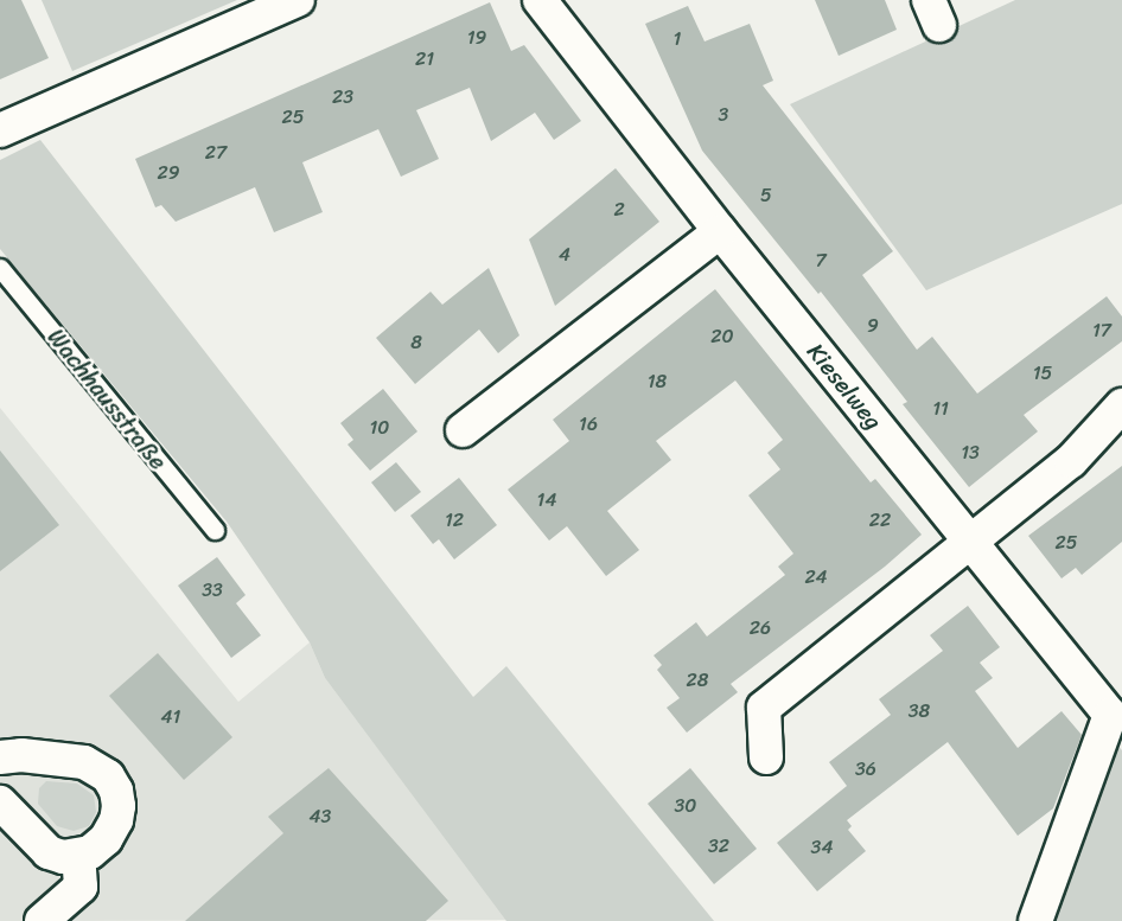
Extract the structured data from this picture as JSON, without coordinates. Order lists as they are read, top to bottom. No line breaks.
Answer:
{"streets":{"street":["Kieselweg"],"lane":["Wachhausstraße"]},"house_numbers":["19","1","21","23","3","25","27","29","5","2","4","7","9","17","20","8","15","18","11","16","10","13","14","12","22","25","24","33","26","28","38","41","36","30","43","32","34"]}
